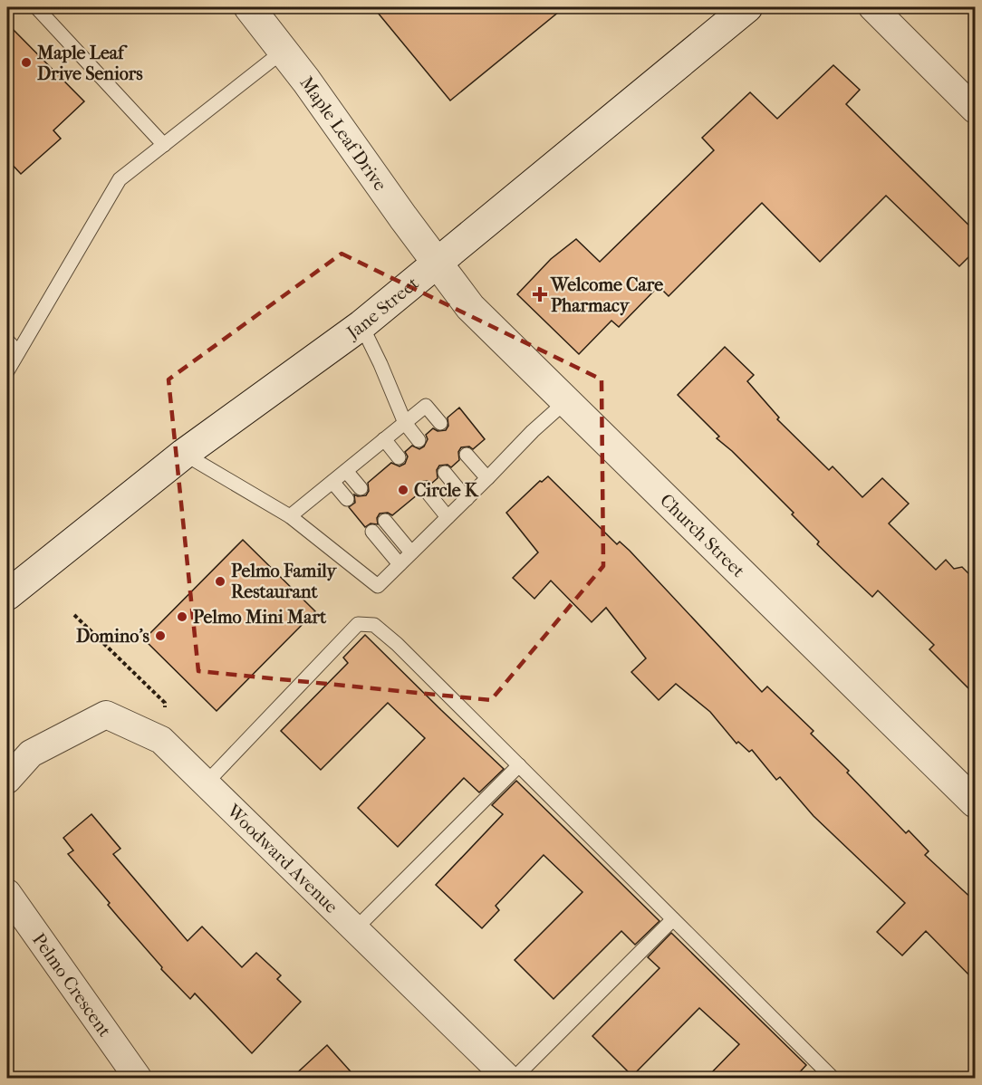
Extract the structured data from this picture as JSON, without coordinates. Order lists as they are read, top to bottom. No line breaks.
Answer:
{"streets":{"street":["Maple Leaf Drive","Jane Street","Church Street","Woodward Avenue","Pelmo Crescent"]},"crossings":[["Maple Leaf Drive","Jane Street"],["Maple Leaf Drive","Church Street"],["Jane Street","Church Street"]],"places":{"other":["Maple Leaf Drive Seniors","Circle K","Pelmo Family Restaurant","Pelmo Mini Mart","Domino's"],"health":["Welcome Care Pharmacy"]}}
